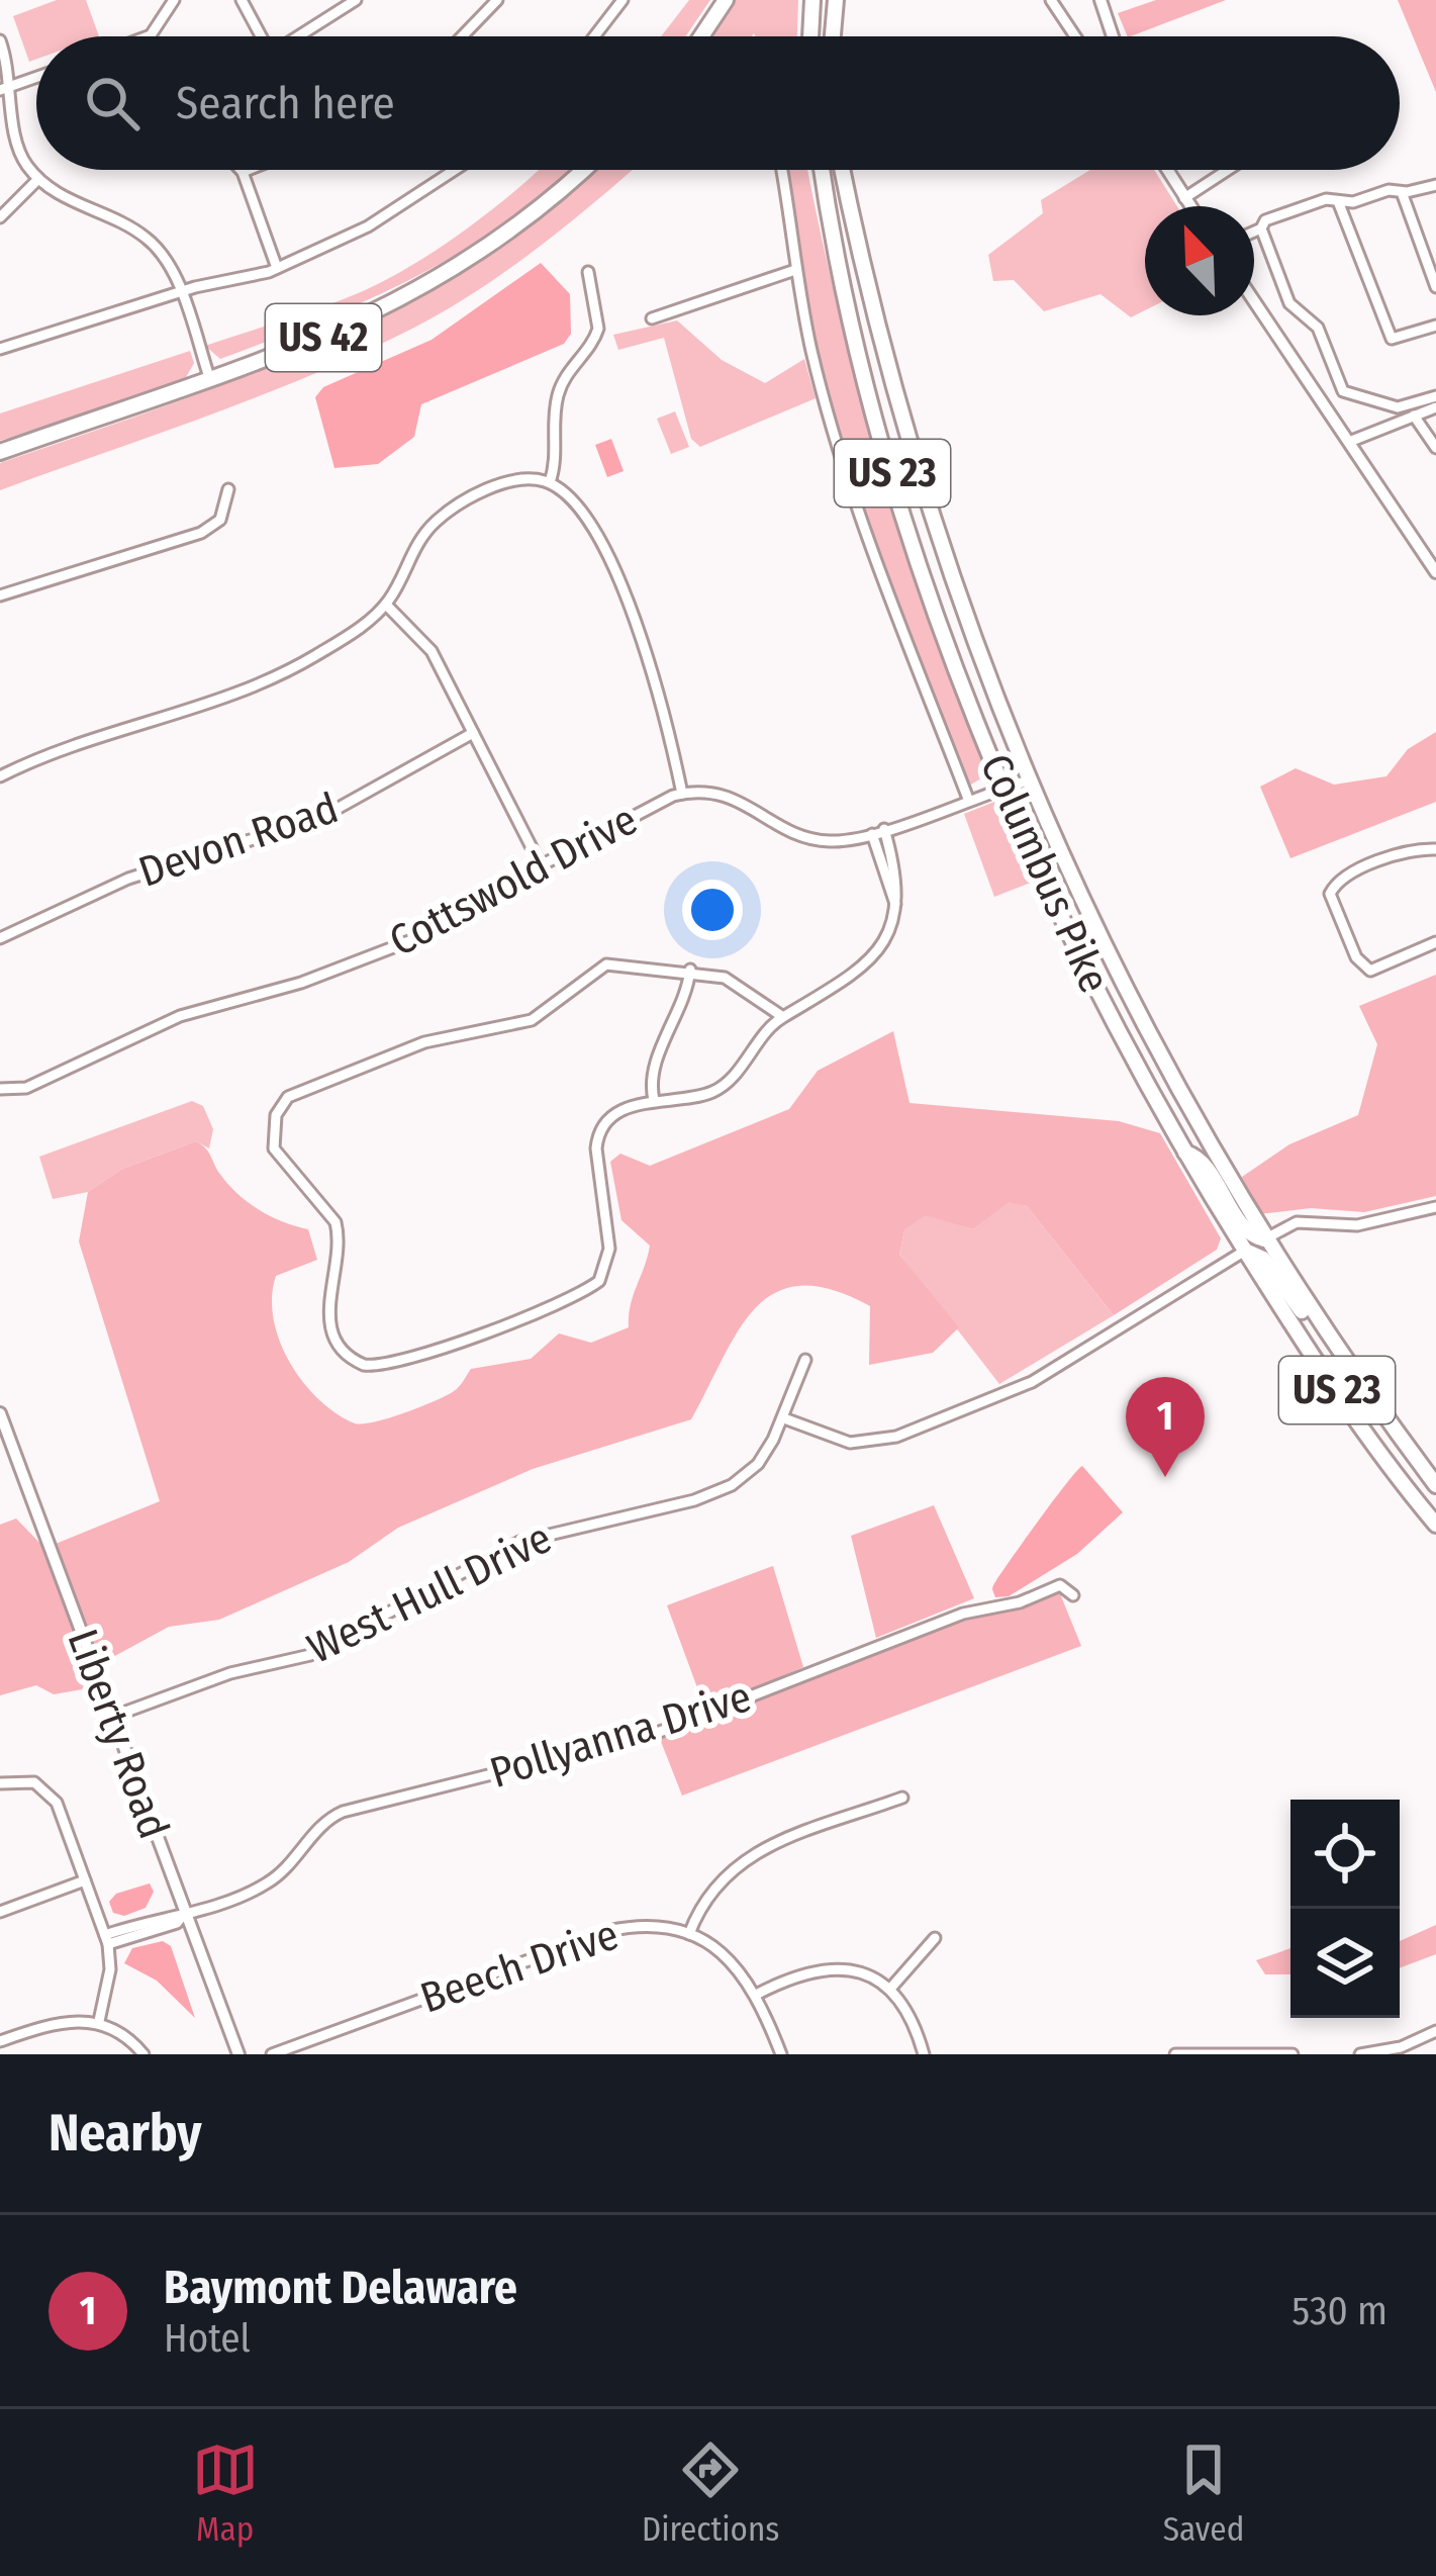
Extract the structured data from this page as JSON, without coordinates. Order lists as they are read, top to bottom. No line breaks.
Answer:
{"streets":{"highway":["US 42","US 23","Columbus Pike"],"street":["Devon Road","Cottswold Drive","West Hull Drive","Liberty Road","Pollyanna Drive","Beech Drive"]},"crossings":[["Columbus Pike","Cottswold Drive"],["West Hull Drive","Liberty Road"],["Liberty Road","Pollyanna Drive"]],"north":"top left","page":{"search":"Search here","pins":"1","heading":"Nearby","list":[{"mark":"1","name":"Baymont Delaware","note":"Hotel","value":"530 m"}],"nav":["Map","Directions","Saved"]}}
